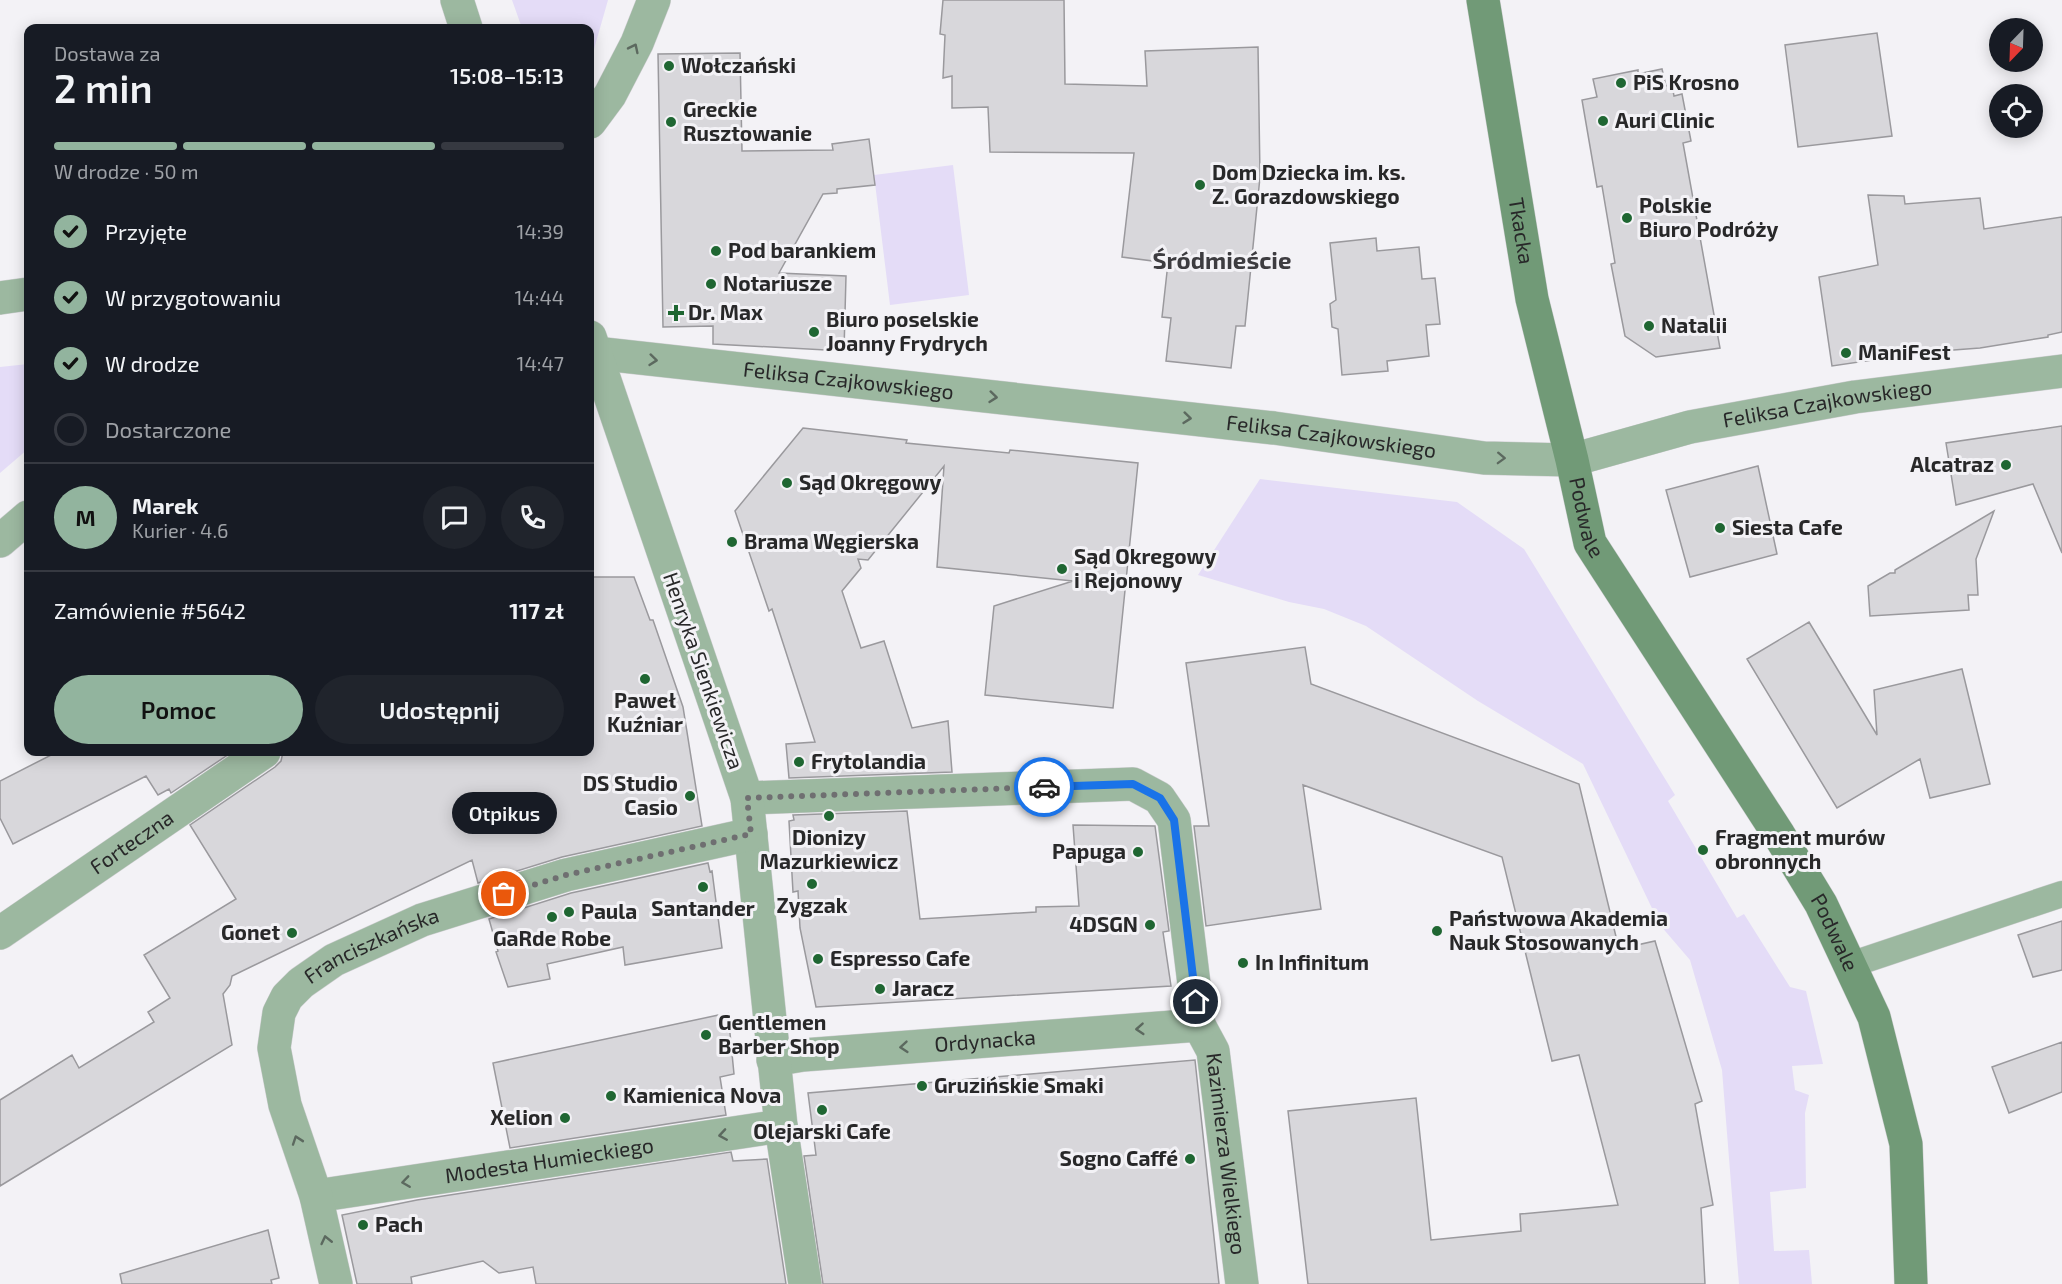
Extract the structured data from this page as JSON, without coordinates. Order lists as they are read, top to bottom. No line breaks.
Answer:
{"streets":{"main road":["Tkacka","Podwale"],"street":["Feliksa Czajkowskiego","Henryka Sienkiewicza","Forteczna","Franciszkańska","Ordynacka","Kazimierza Wielkiego","Modesta Humieckiego"]},"crossings":[["Tkacka","Feliksa Czajkowskiego"],["Tkacka","Podwale"],["Feliksa Czajkowskiego","Podwale"],["Henryka Sienkiewicza","Franciszkańska"],["Henryka Sienkiewicza","Ordynacka"],["Henryka Sienkiewicza","Modesta Humieckiego"],["Franciszkańska","Modesta Humieckiego"],["Ordynacka","Kazimierza Wielkiego"]],"one_way":["Feliksa Czajkowskiego","Ordynacka","Modesta Humieckiego"],"districts":["Śródmieście"],"places":{"other":["Wołczański","PiS Krosno","Auri Clinic","Greckie Rusztowanie","Dom Dziecka im. ks. Z. Gorazdowskiego","Polskie Biuro Podróży","Pod barankiem","Notariusze","Natalii","Biuro poselskie Joanny Frydrych","ManiFest","Alcatraz","Sąd Okręgowy","Siesta Cafe","Brama Węgierska","Sąd Okregowy i Rejonowy","Paweł Kuźniar","Frytolandia","DS Studio Casio","Dionizy Mazurkiewicz","Fragment murów obronnych","Papuga","Zygzak","Santander","Otpikus","Paula","GaRde Robe","4DSGN","Państwowa Akademia Nauk Stosowanych","Gonet","Espresso Cafe","In Infinitum","Jaracz","Gentlemen Barber Shop","Gruzińskie Smaki","Kamienica Nova","Olejarski Cafe","Xelion","Sogno Caffé","Pach"],"health":["Dr. Max"]},"north":"bottom left","page":{"heading":["2 min","Dostawa za","15:08–15:13"],"panel":["Marek","Kurier · 4.6","Zamówienie #5642","117 zł"],"bar":"W drodze · 50 m","list":[["Przyjęte","14:39"],["W przygotowaniu","14:44"],["W drodze","14:47"],"Dostarczone"],"round":"M","buttons":["Pomoc","Udostępnij"],"bubble":"Otpikus"}}
